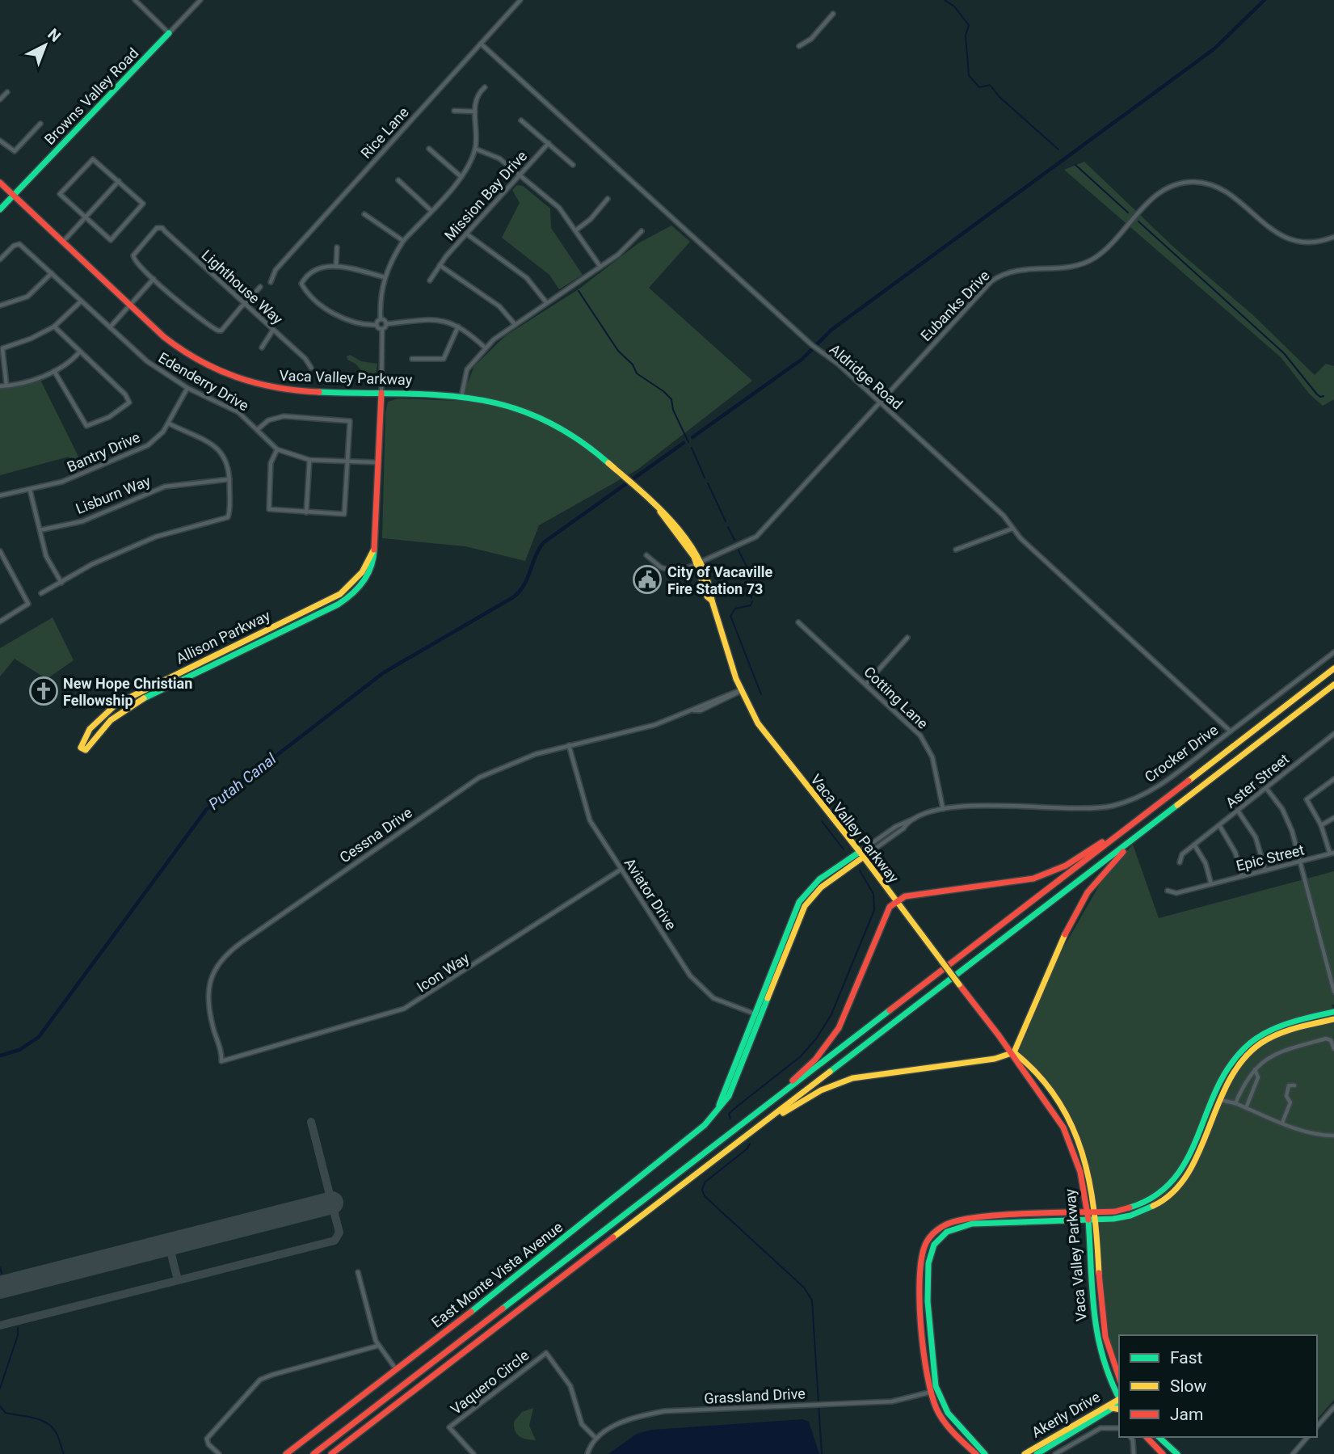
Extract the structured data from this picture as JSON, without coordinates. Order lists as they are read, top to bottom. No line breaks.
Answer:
{"streets":{"main road":["Browns Valley Road","Vaca Valley Parkway","Allison Parkway","East Monte Vista Avenue","Akerly Drive"],"street":["Rice Lane","Mission Bay Drive","Lighthouse Way","Eubanks Drive","Aldridge Road","Edenderry Drive","Bantry Drive","Lisburn Way","Cotting Lane","Crocker Drive","Aster Street","Cessna Drive","Epic Street","Aviator Drive","Icon Way","Vaquero Circle","Grassland Drive"]},"crossings":[["Browns Valley Road","Vaca Valley Parkway"],["Rice Lane","Aldridge Road"],["Eubanks Drive","Aldridge Road"],["Eubanks Drive","Vaca Valley Parkway"],["Aldridge Road","Crocker Drive"],["Vaca Valley Parkway","Allison Parkway"],["Vaca Valley Parkway","Crocker Drive"],["Vaca Valley Parkway","Cessna Drive"],["Vaca Valley Parkway","East Monte Vista Avenue"],["Edenderry Drive","Bantry Drive"],["Edenderry Drive","Allison Parkway"],["Cotting Lane","Crocker Drive"],["Crocker Drive","East Monte Vista Avenue"],["Cessna Drive","Aviator Drive"],["Cessna Drive","Icon Way"],["Aviator Drive","Icon Way"],["Aviator Drive","East Monte Vista Avenue"],["Vaquero Circle","Grassland Drive"]],"water":["Putah Canal"],"places":{"public building":["City of Vacaville Fire Station 73"],"church":["New Hope Christian Fellowship"]},"legend":["Fast","Slow","Jam"],"north":"top right"}
